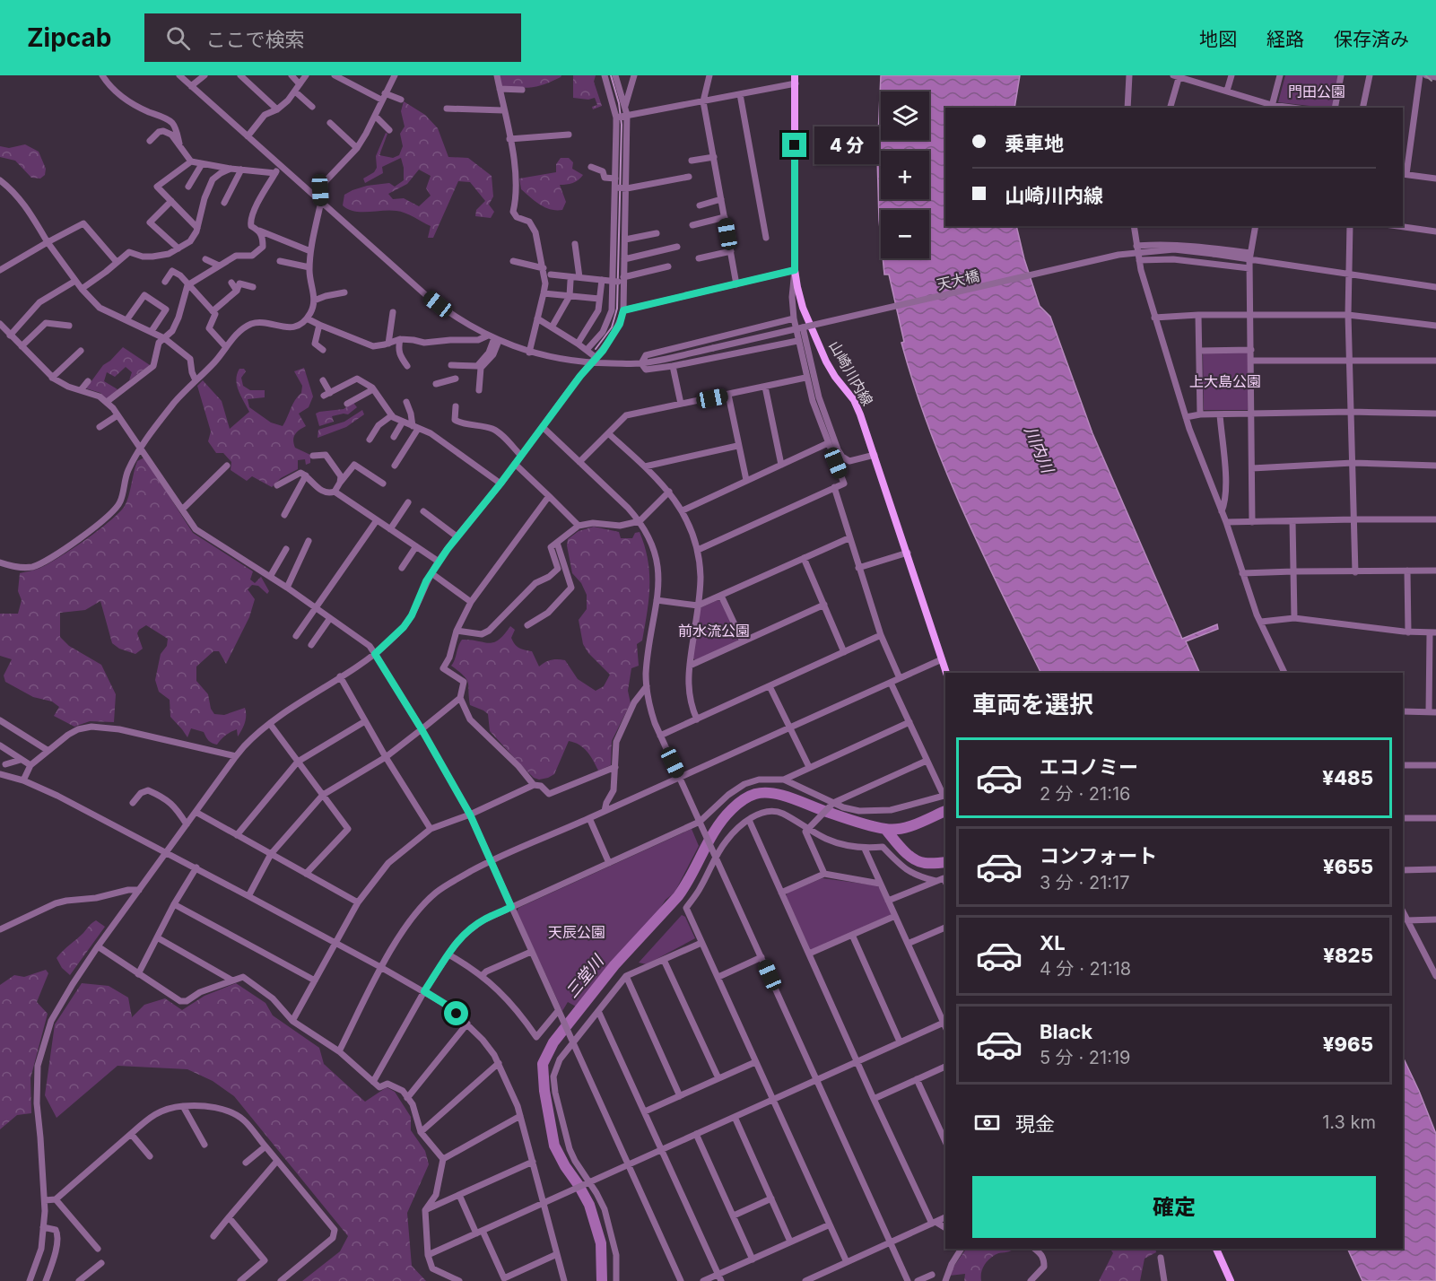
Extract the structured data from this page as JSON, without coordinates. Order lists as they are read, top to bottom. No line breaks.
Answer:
{"streets":{"main road":["山崎川内線"],"street":["天大橋"]},"water":["川内川","三堂川"],"parks":["門田公園","上大島公園","前水流公園","天辰公園"],"page":{"header":"Zipcab","search":"ここで検索","nav":["地図","経路","保存済み"],"map_buttons":["+","−"],"banner":["乗車地","山崎川内線"],"bubble":"4 分","heading":"車両を選択","list":[{"name":"エコノミー","note":"2 分 · 21:16","value":"¥485"},{"name":"コンフォート","note":"3 分 · 21:17","value":"¥655"},{"name":"XL","note":"4 分 · 21:18","value":"¥825"},{"name":"Black","note":"5 分 · 21:19","value":"¥965"}],"pay":["現金","1.3 km"],"buttons":"確定"}}
